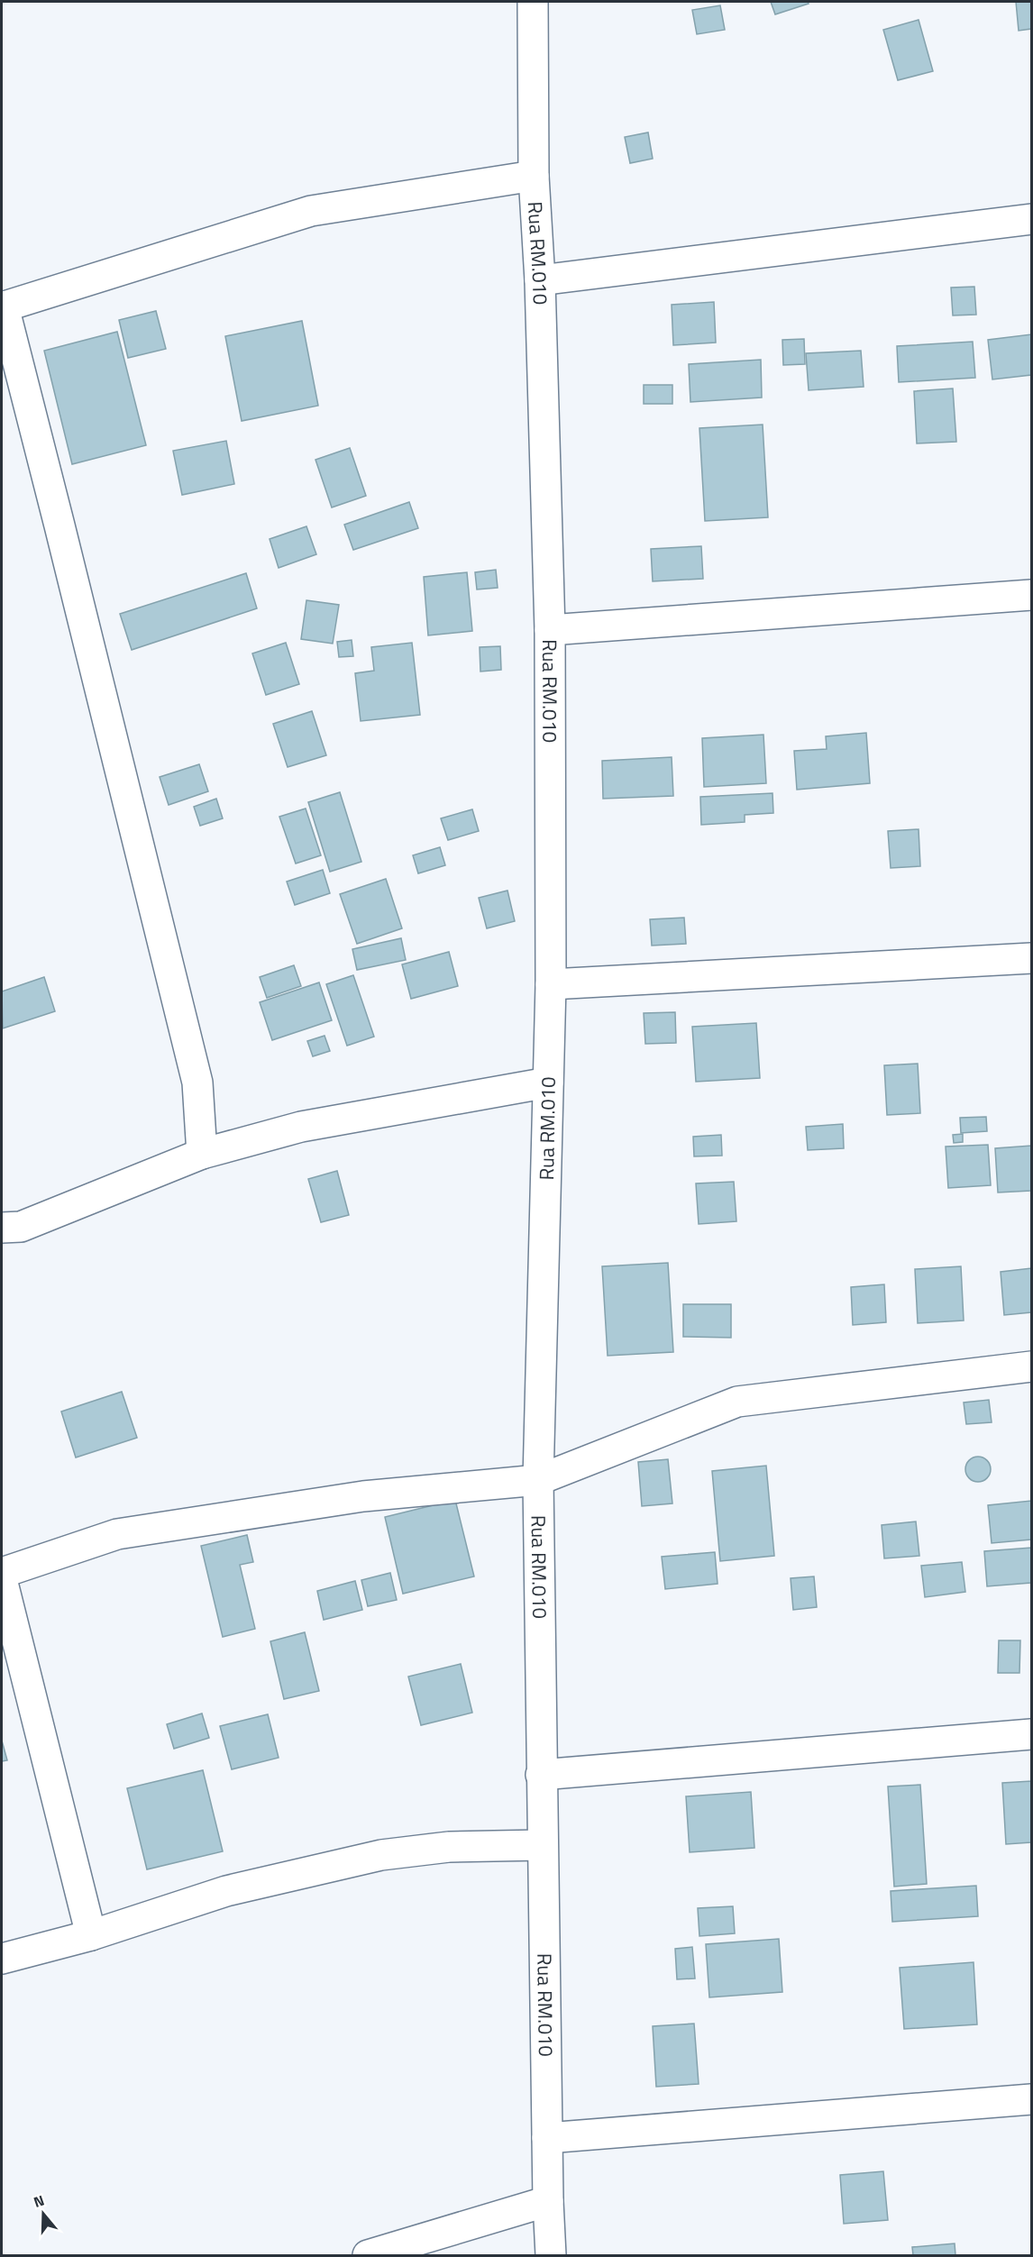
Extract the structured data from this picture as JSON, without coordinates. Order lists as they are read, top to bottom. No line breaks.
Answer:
{"streets":{"street":["Rua RM.010"]},"north":"top"}
